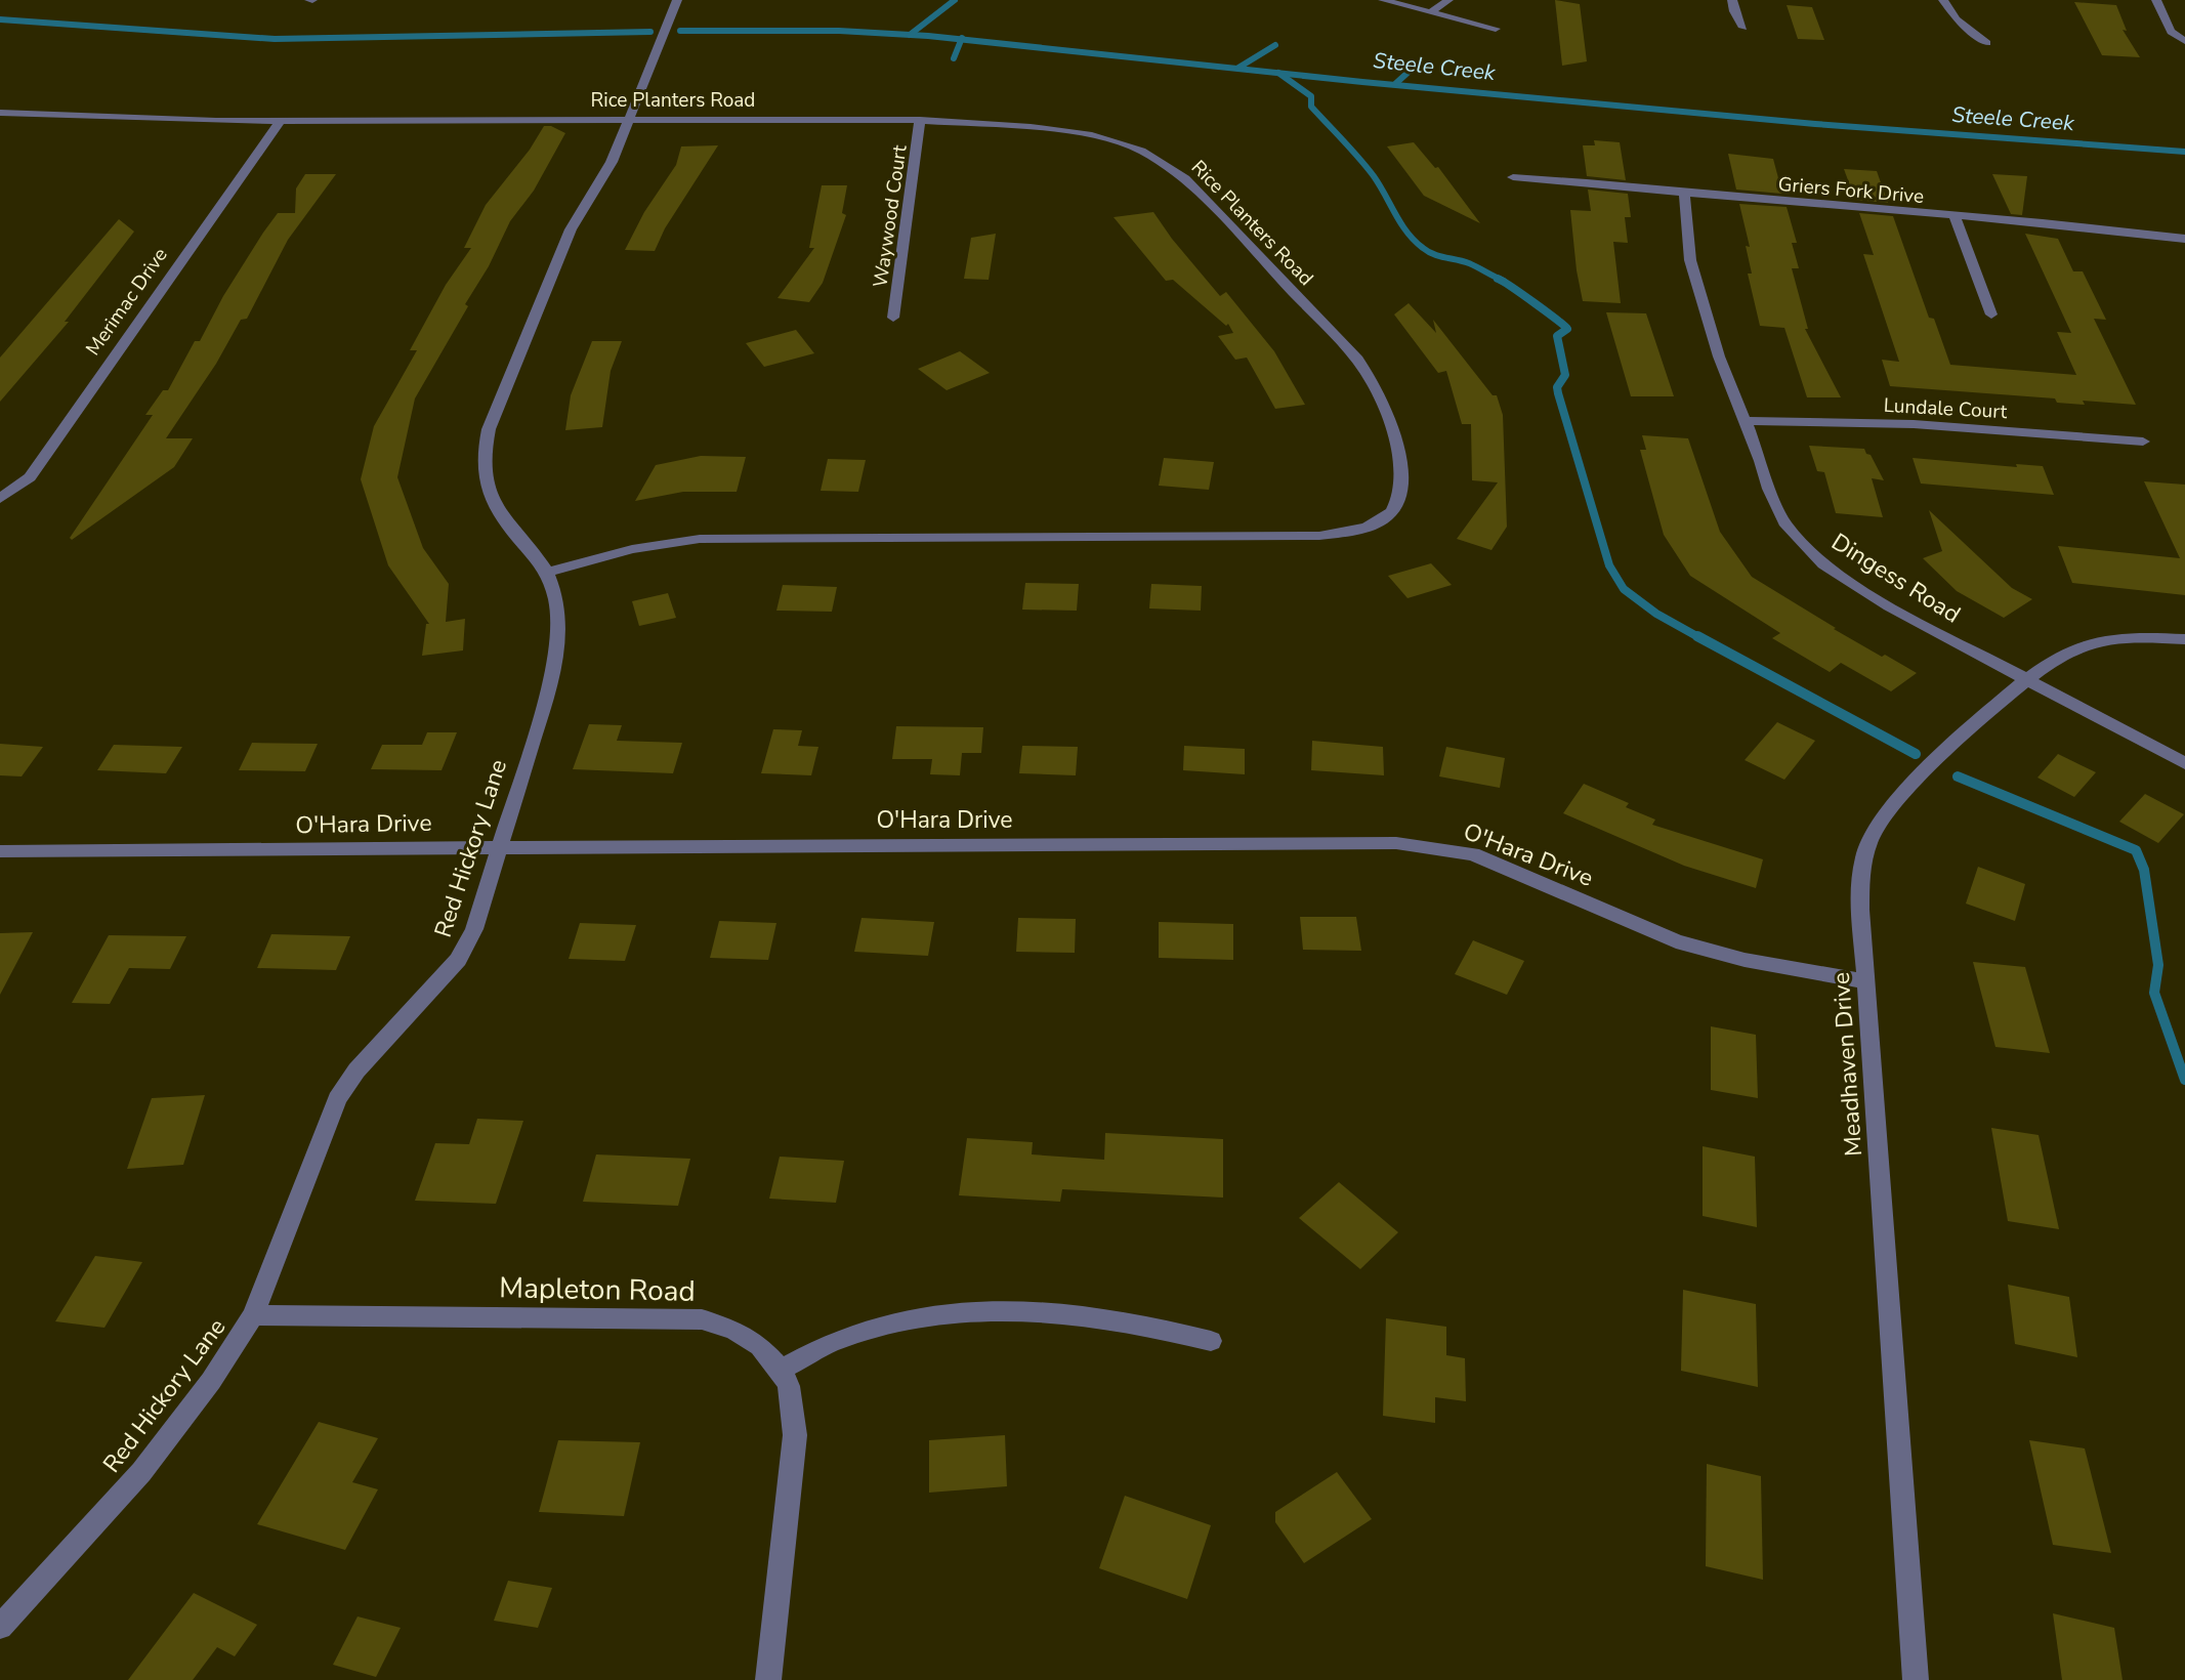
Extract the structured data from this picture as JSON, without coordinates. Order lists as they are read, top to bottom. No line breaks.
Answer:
{"streets":{"street":["Rice Planters Road","Griers Fork Drive","Waywood Court","Merimac Drive","Lundale Court","Dingess Road","O'Hara Drive","Red Hickory Lane","Meadhaven Drive","Mapleton Road"]},"crossings":[["Rice Planters Road","Waywood Court"],["Rice Planters Road","Merimac Drive"],["Rice Planters Road","Red Hickory Lane"],["Griers Fork Drive","Dingess Road"],["Lundale Court","Dingess Road"],["Dingess Road","Meadhaven Drive"],["O'Hara Drive","Red Hickory Lane"],["O'Hara Drive","Meadhaven Drive"],["Red Hickory Lane","Mapleton Road"]],"water":["Steele Creek"]}
